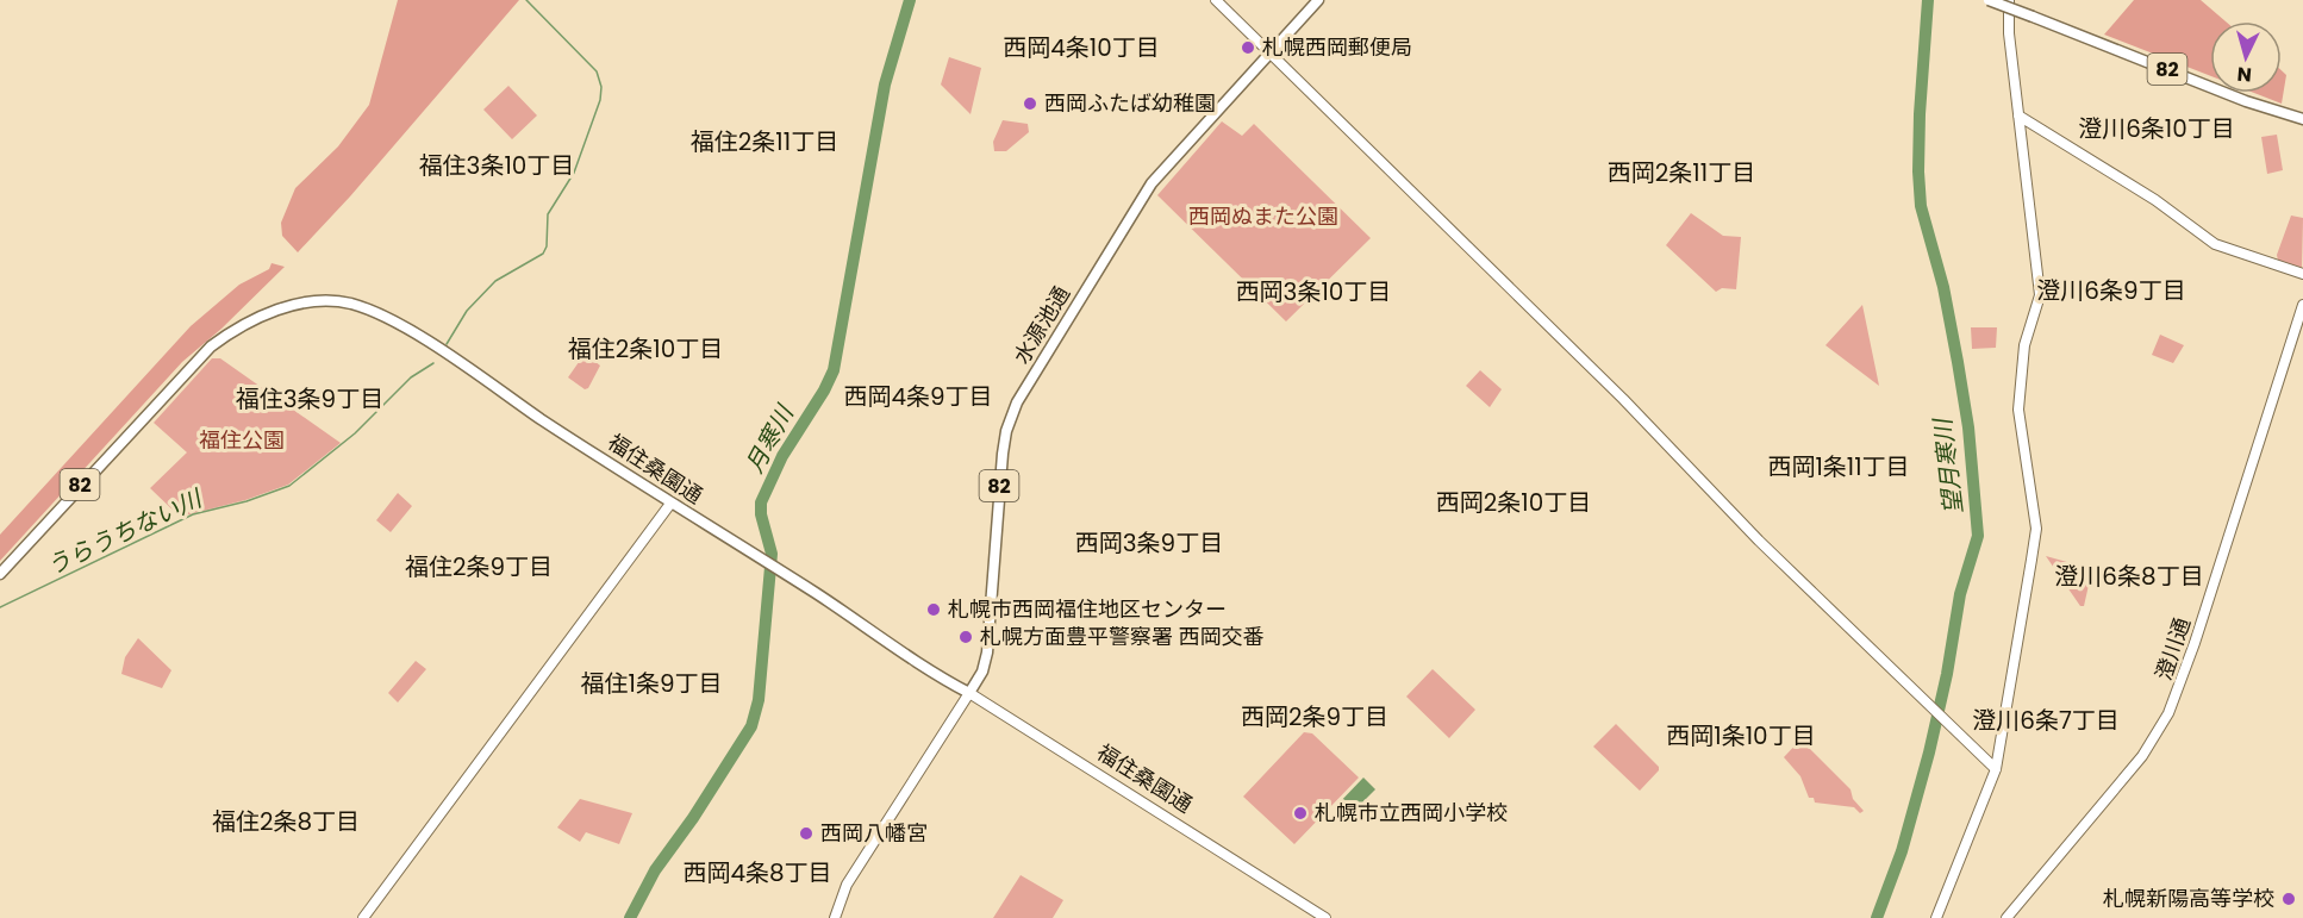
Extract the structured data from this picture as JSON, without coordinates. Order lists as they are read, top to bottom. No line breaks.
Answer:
{"streets":{"main road":["82","水源池通","福住桑園通"],"street":["澄川通"]},"crossings":[["水源池通","福住桑園通"]],"districts":["西岡4条10丁目","澄川6条10丁目","福住2条11丁目","福住3条10丁目","西岡2条11丁目","澄川6条9丁目","西岡3条10丁目","福住2条10丁目","西岡4条9丁目","福住3条9丁目","西岡1条11丁目","西岡2条10丁目","西岡3条9丁目","福住2条9丁目","澄川6条8丁目","福住1条9丁目","西岡2条9丁目","澄川6条7丁目","西岡1条10丁目","福住2条8丁目","西岡4条8丁目"],"water":["月寒川","望月寒川","うらうちない川"],"parks":["西岡ぬまた公園","福住公園"],"places":["札幌西岡郵便局","西岡ふたば幼稚園","札幌市西岡福住地区センター","札幌方面豊平警察署 西岡交番","札幌市立西岡小学校","西岡八幡宮","札幌新陽高等学校"],"north":"bottom"}
